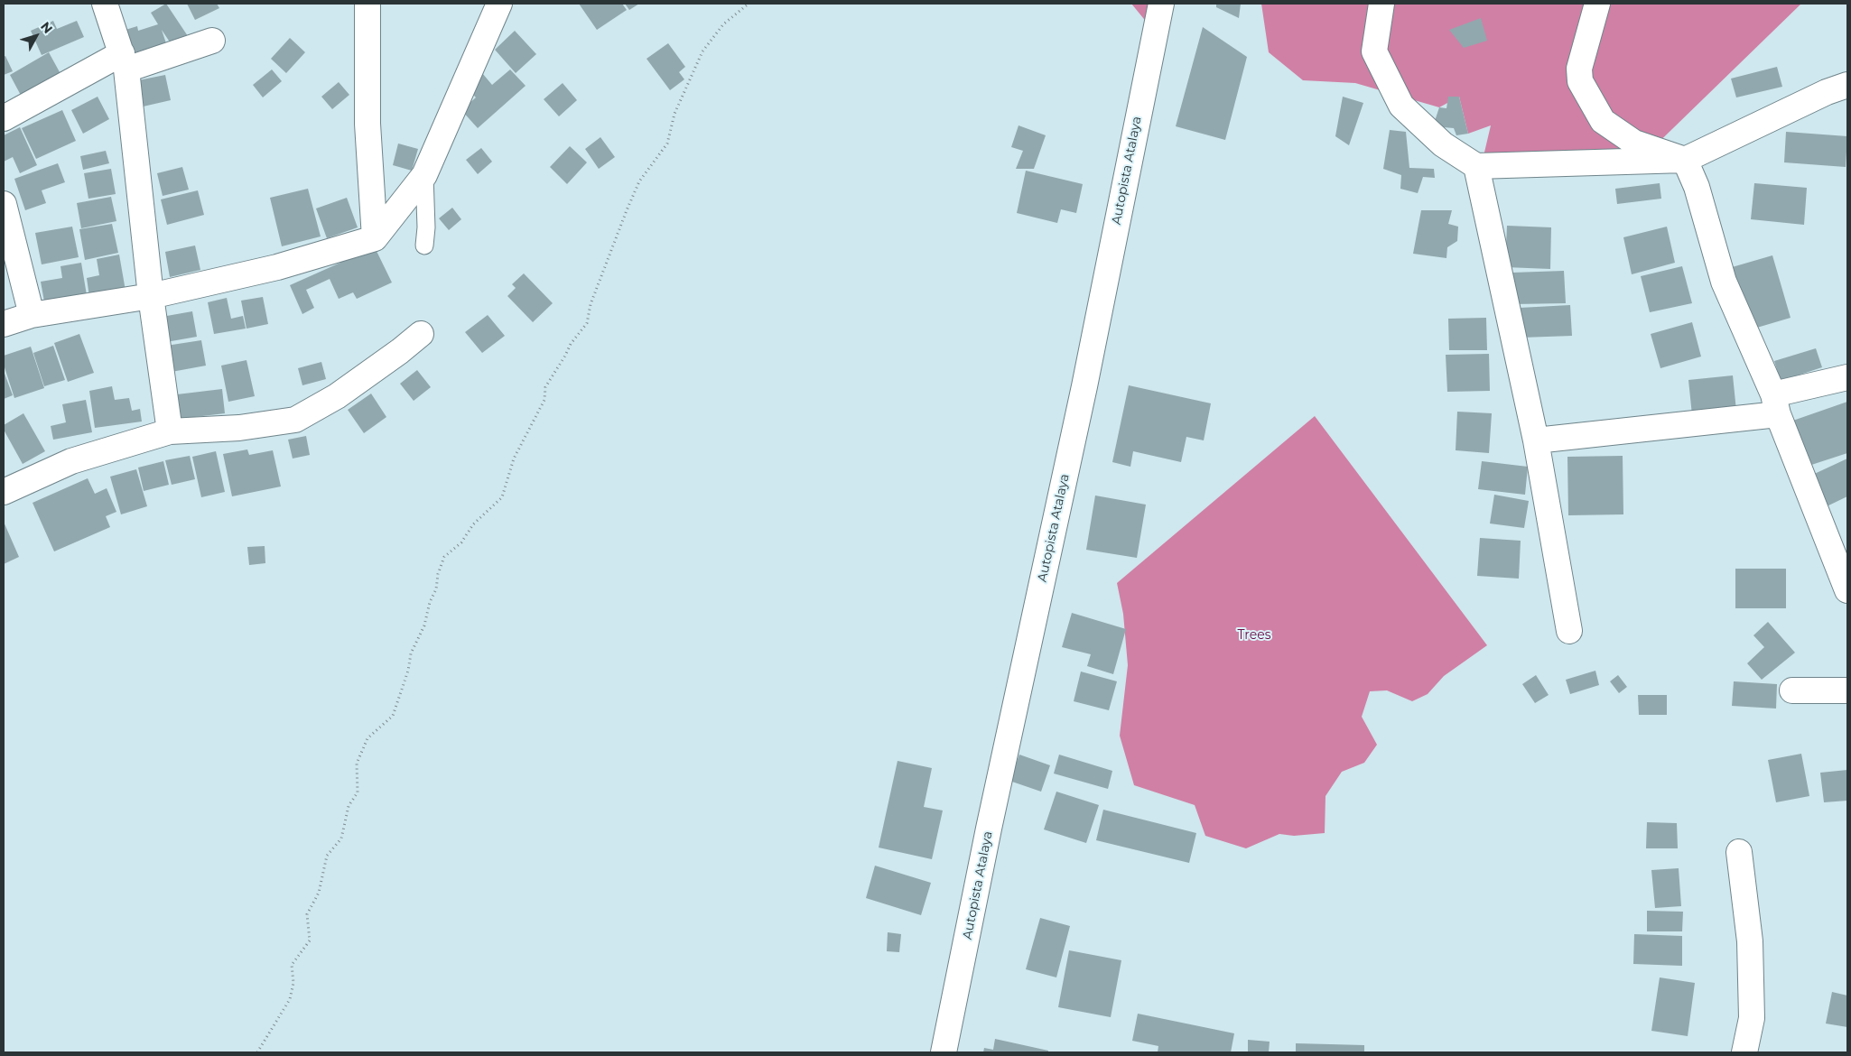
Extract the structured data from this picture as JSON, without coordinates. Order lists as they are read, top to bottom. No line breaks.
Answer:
{"streets":{"street":["Autopista Atalaya"]},"parks":["Trees"],"north":"top right"}
